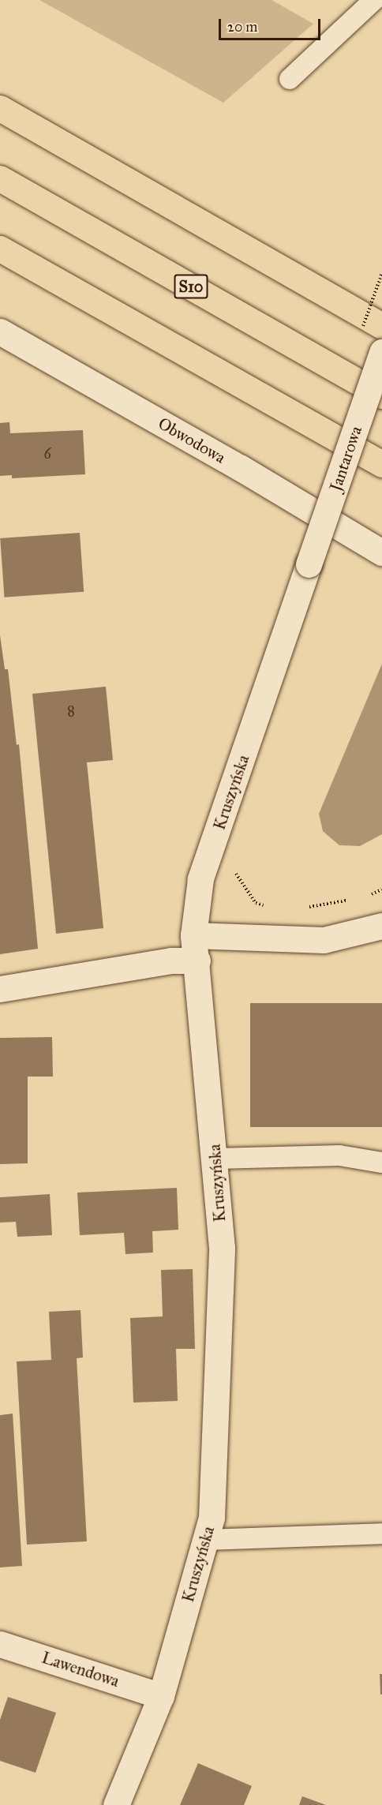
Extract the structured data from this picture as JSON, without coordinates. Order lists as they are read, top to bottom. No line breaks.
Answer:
{"streets":{"highway":["S10"],"street":["Obwodowa","Jantarowa","Kruszyńska","Lawendowa"]},"crossings":[["Jantarowa","Kruszyńska"],["Kruszyńska","Lawendowa"]],"house_numbers":["6","8"],"scale_bar":"20 m"}
